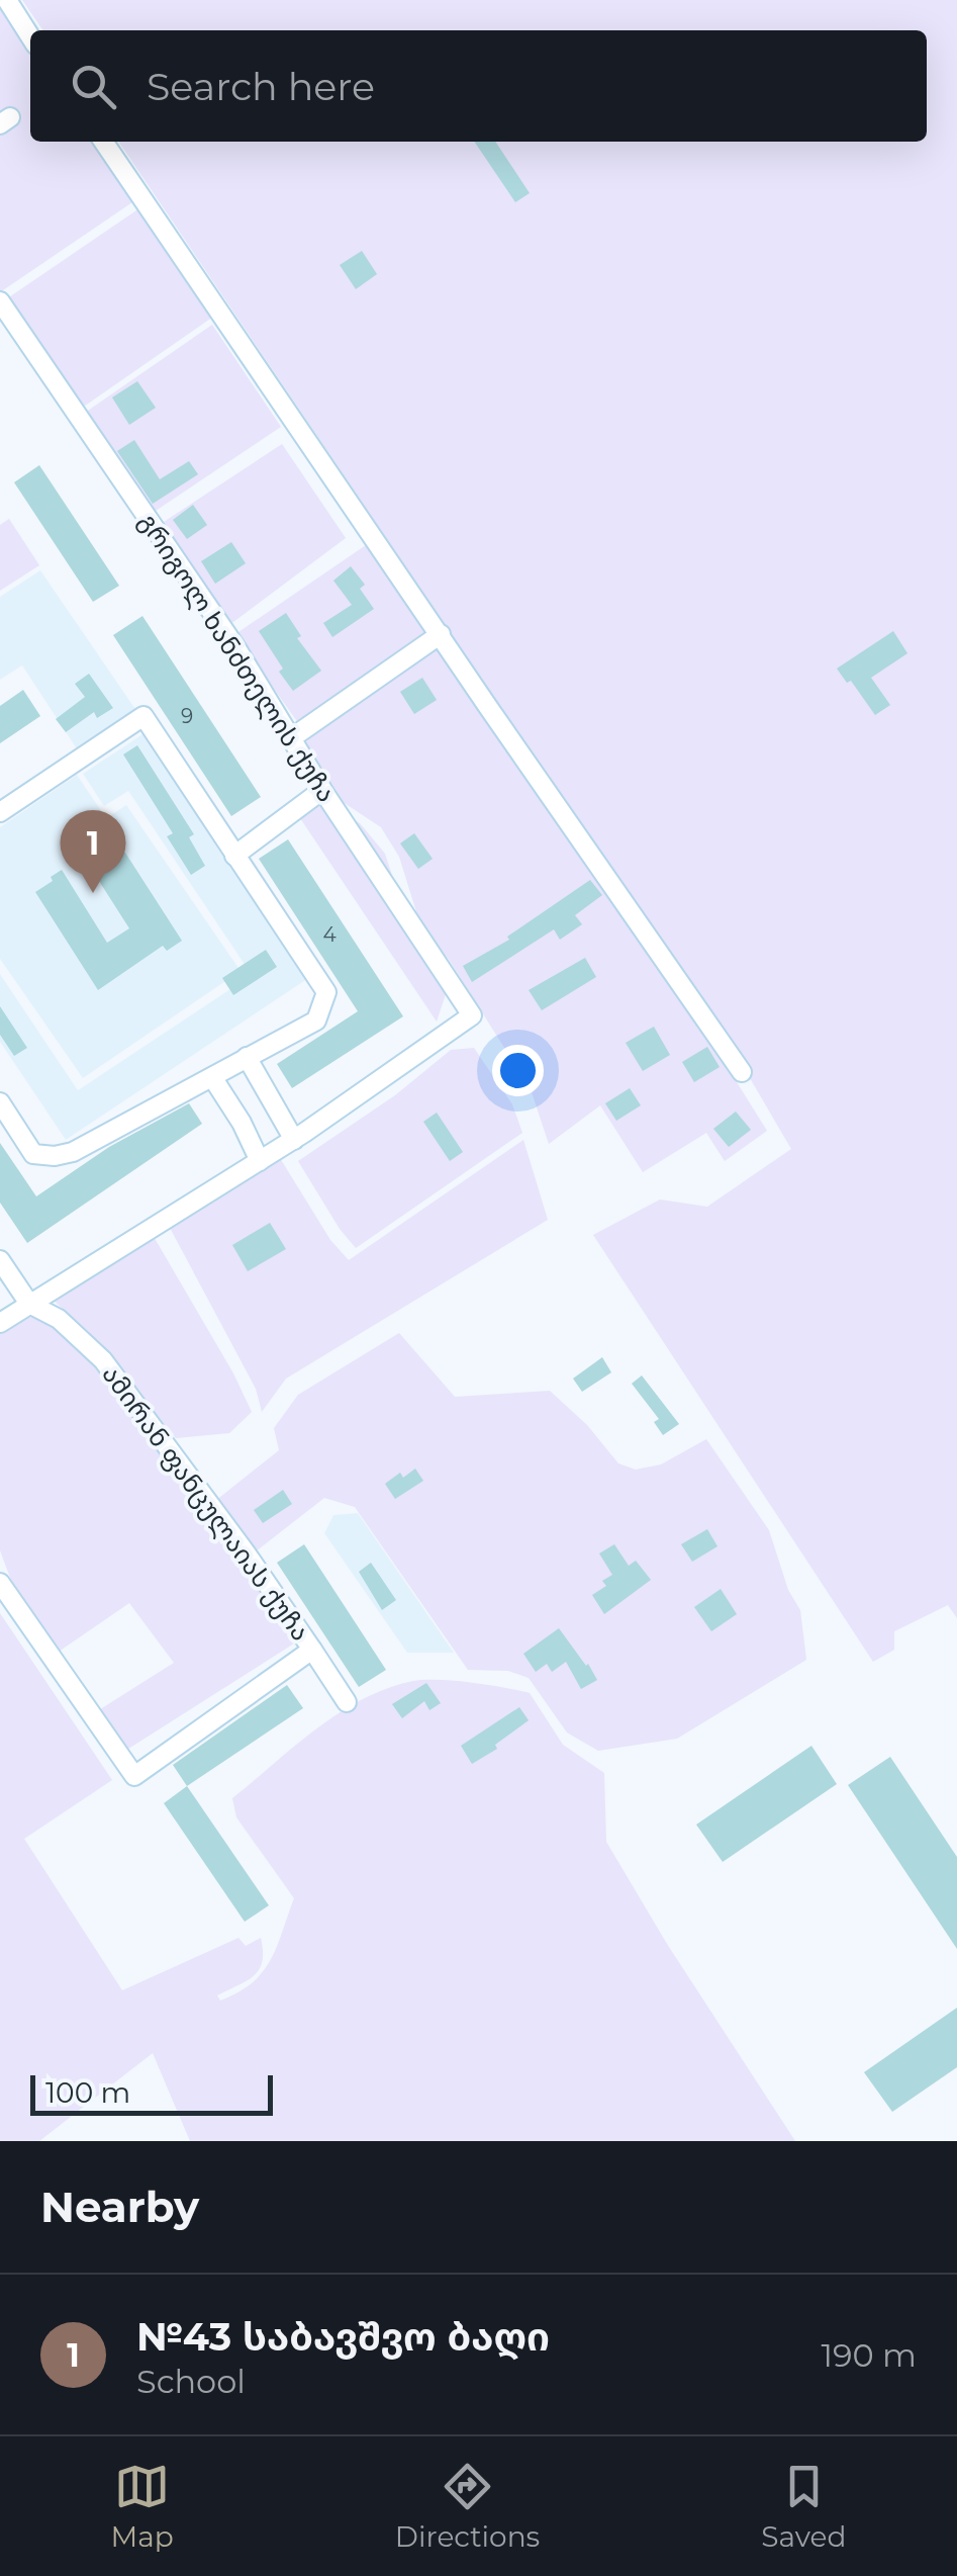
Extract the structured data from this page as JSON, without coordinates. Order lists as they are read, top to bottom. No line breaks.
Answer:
{"streets":{"street":["გრიგოლ ხანძთელის ქუჩა","ამირან ფანცულაიას ქუჩა"]},"house_numbers":["9","4"],"scale_bar":"100 m","page":{"search":"Search here","pins":"1","scale":"100 m","heading":"Nearby","list":[{"mark":"1","name":"№43 საბავშვო ბაღი","note":"School","value":"190 m"}],"nav":["Map","Directions","Saved"]}}
